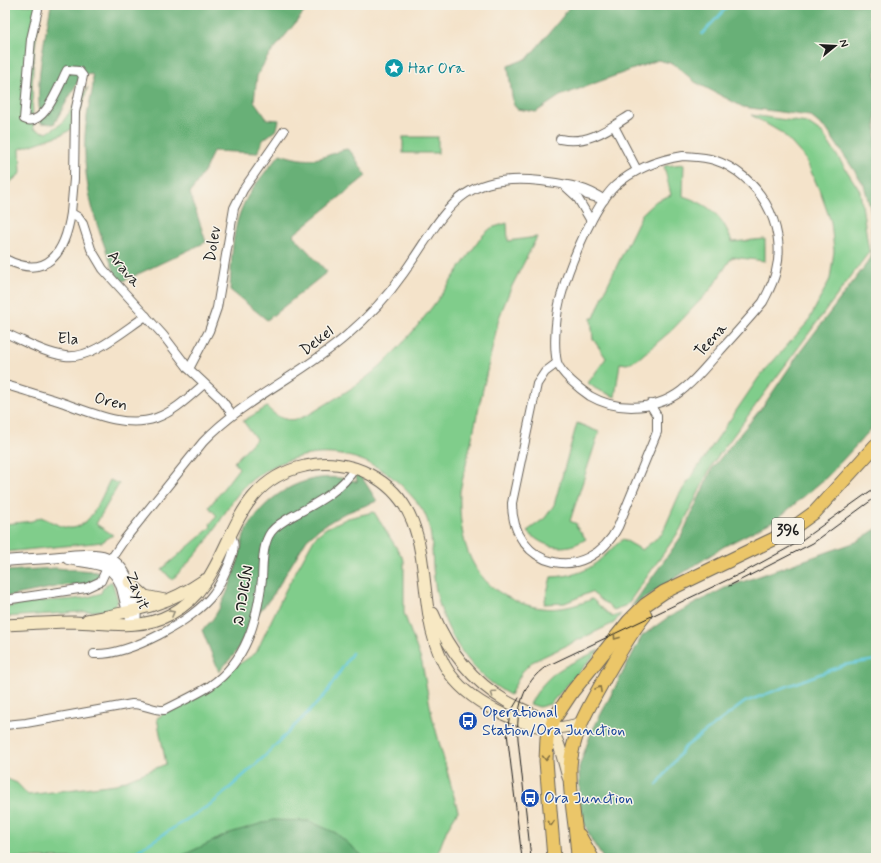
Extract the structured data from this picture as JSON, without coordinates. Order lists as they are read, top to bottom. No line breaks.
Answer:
{"streets":{"main road":["396"],"street":["Dolev","Arava","Ela","Teena","Dekel","Oren","Zayit","מלאכה ב"]},"crossings":[["Dolev","Arava"],["Arava","Ela"],["Arava","Dekel"],["Arava","Oren"],["Teena","Dekel"],["Dekel","Zayit"]],"places":{"place":["Har Ora"],"bus stop":["Operational Station/Ora Junction","Ora Junction"]},"north":"right"}
